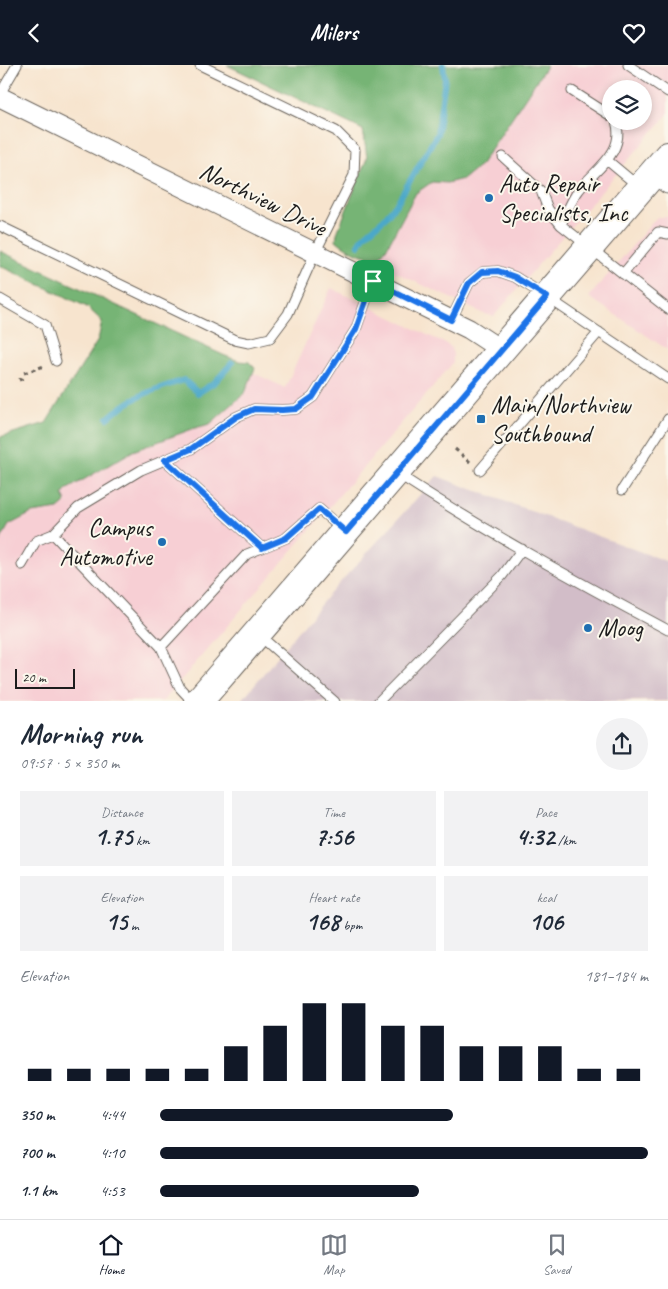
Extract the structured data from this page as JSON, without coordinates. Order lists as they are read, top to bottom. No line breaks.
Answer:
{"streets":{"street":["Northview Drive"]},"places":{"other":["Auto Repair Specialists, Inc","Campus Automotive","Moog"],"transit":["Main/Northview Southbound"]},"scale_bar":"20 m","page":{"header":"Milers","scale":"20 m","heading":["Morning run","09:57 · 5 × 350 m"],"stats":[["Distance","1.75 km"],["Time","7:56"],["Pace","4:32 /km"],["Elevation","15 m"],["Heart rate","168 bpm"],["kcal","106"]],"chart":["Elevation","181–184 m"],"list":[{"name":"350 m","note":"4:44"},{"name":"700 m","note":"4:10"},{"name":"1.1 km","note":"4:53"}],"tabs":["Home","Map","Saved"]}}
